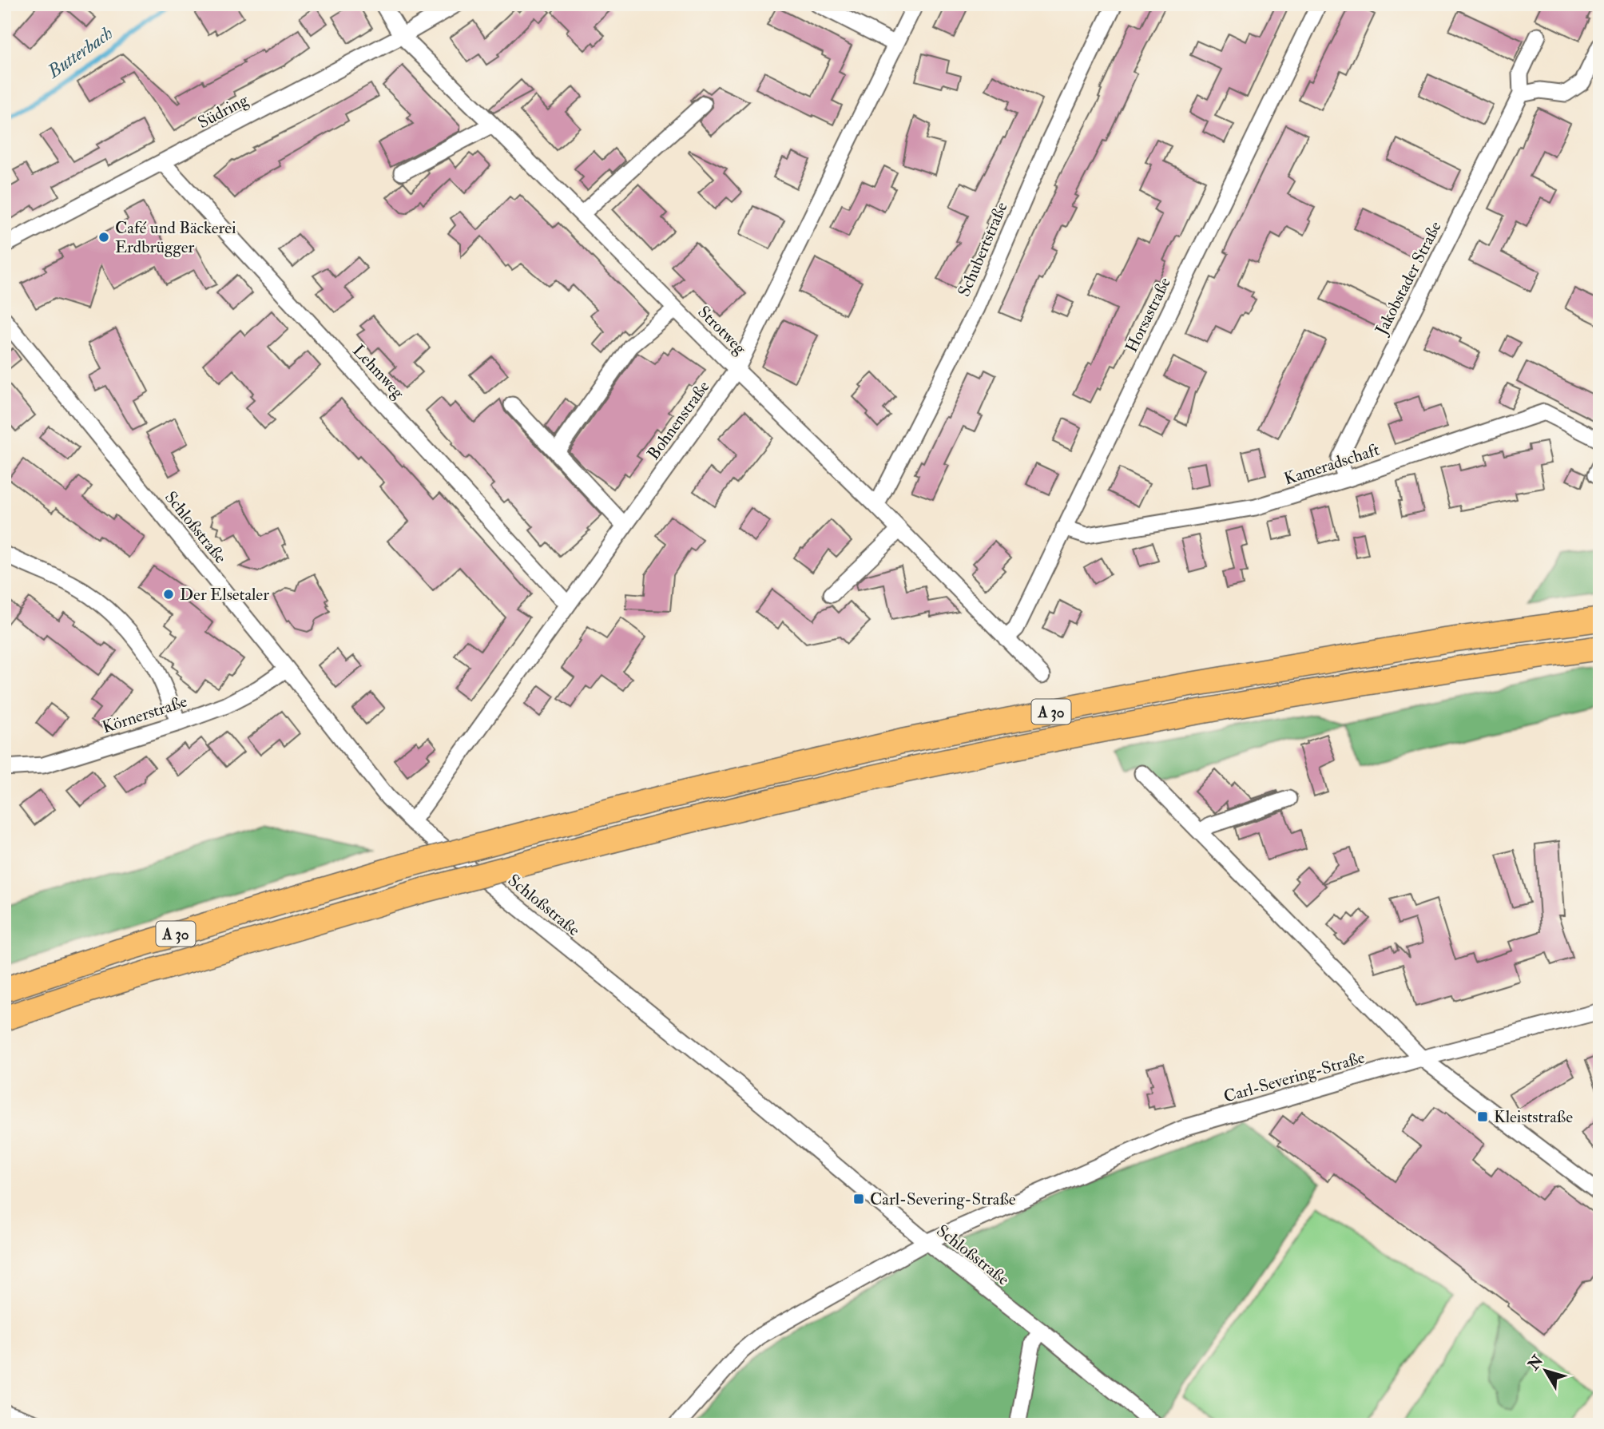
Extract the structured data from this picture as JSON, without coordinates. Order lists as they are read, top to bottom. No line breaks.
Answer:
{"streets":{"highway":["A 30"],"street":["Südring","Schubertstraße","Jakobstader Straße","Horsastraße","Strotweg","Lehmweg","Bohnenstraße","Kameradschaft","Schloßstraße","Körnerstraße","Carl-Severing-Straße"]},"crossings":[["Südring","Strotweg"],["Südring","Lehmweg"],["Schubertstraße","Strotweg"],["Jakobstader Straße","Kameradschaft"],["Horsastraße","Strotweg"],["Horsastraße","Kameradschaft"],["Strotweg","Bohnenstraße"],["Lehmweg","Bohnenstraße"],["Bohnenstraße","Schloßstraße"],["Schloßstraße","Körnerstraße"],["Schloßstraße","Carl-Severing-Straße"]],"water":["Butterbach"],"places":{"other":["Café und Bäckerei Erdbrügger","Der Elsetaler"],"transit":["Kleiststraße","Carl-Severing-Straße"]},"north":"top left"}
